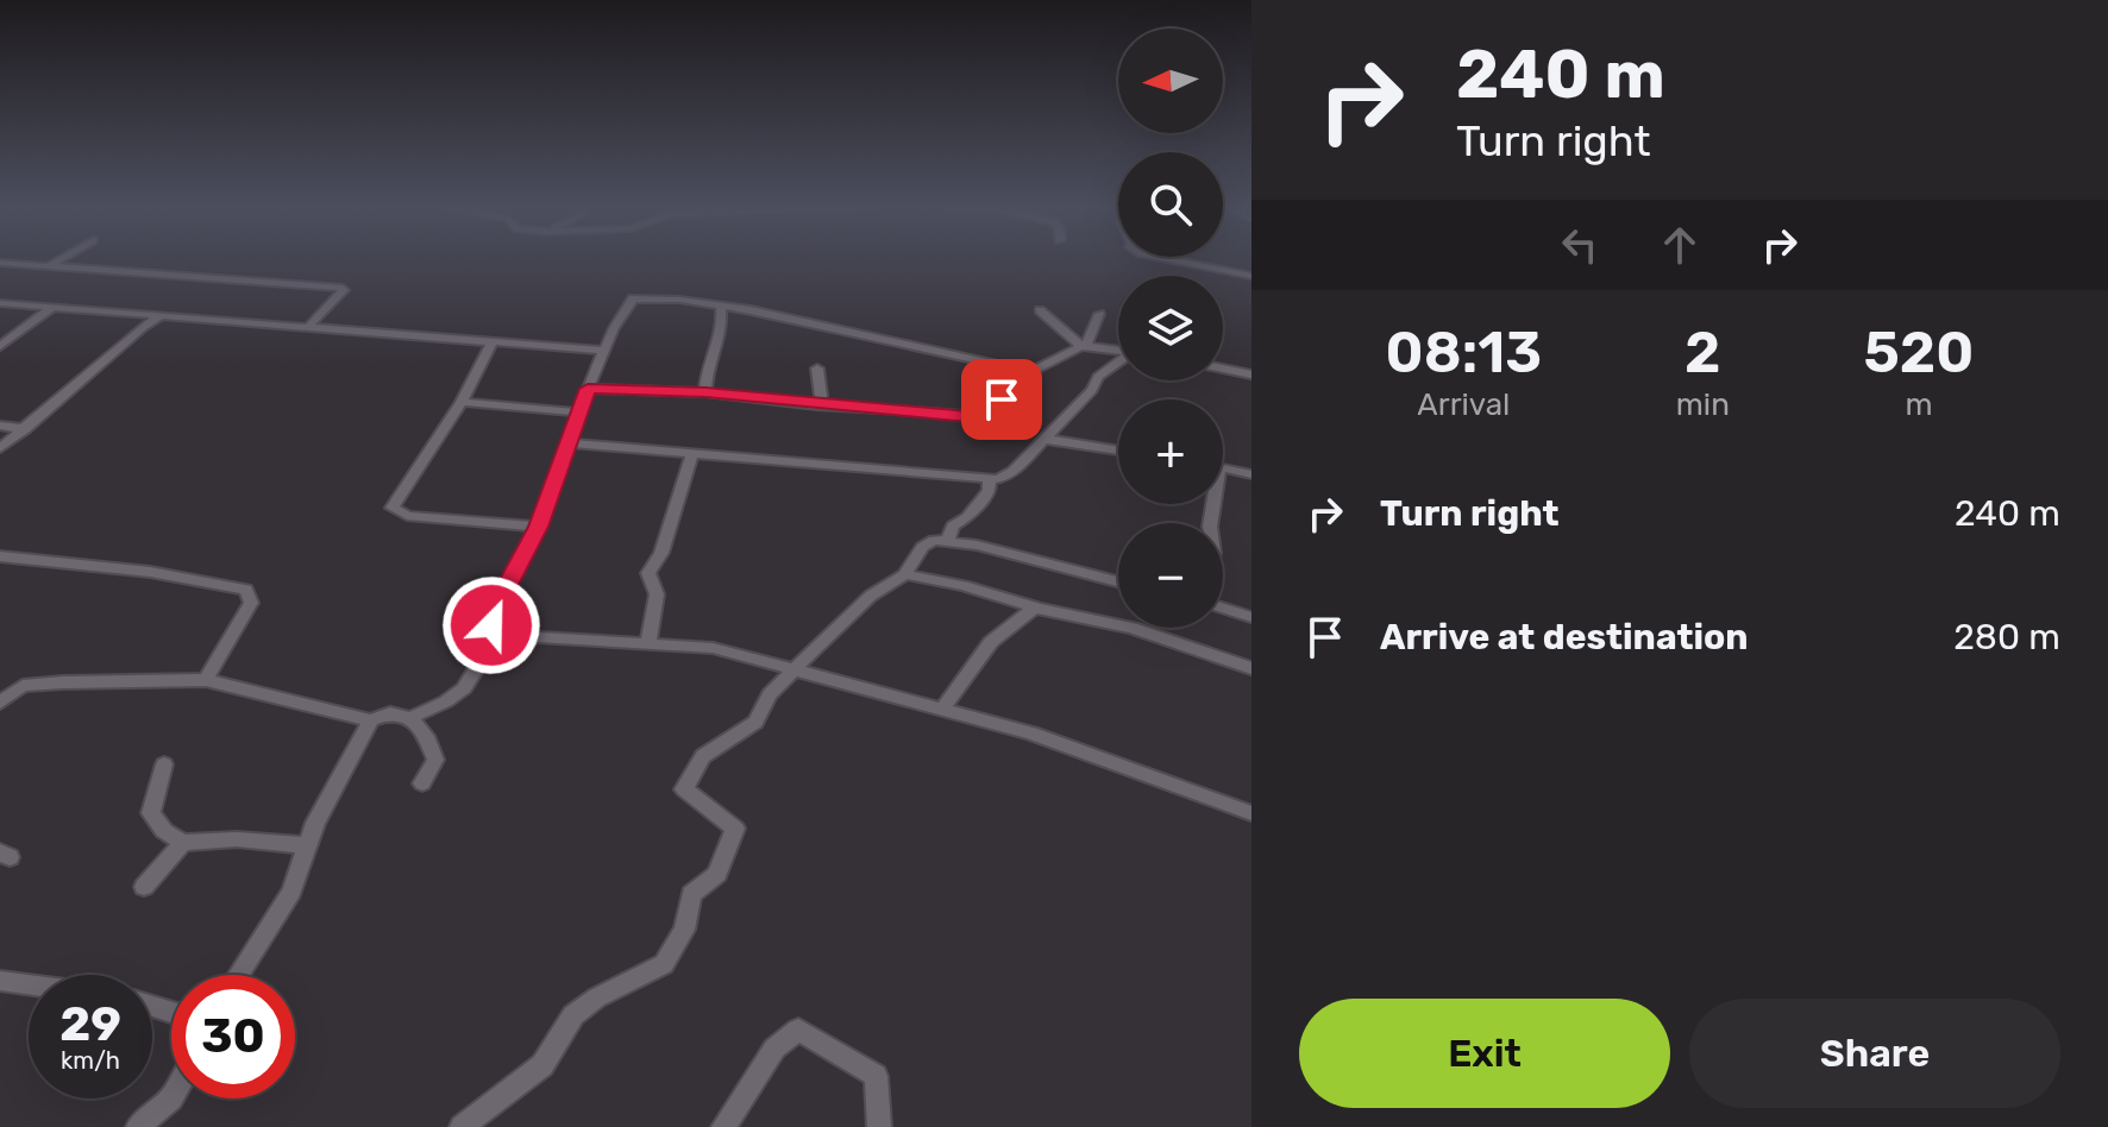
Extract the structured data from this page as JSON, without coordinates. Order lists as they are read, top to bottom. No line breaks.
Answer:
{"north":"left","page":{"turn":["240 m","Turn right"],"map_buttons":["+","−"],"eta":["08:13","Arrival","2","min","520","m"],"list":[{"name":"Turn right","value":"240 m"},{"name":"Arrive at destination","value":"280 m"}],"speed":"29 km/h","limit":"30","buttons":["Exit","Share"]}}
